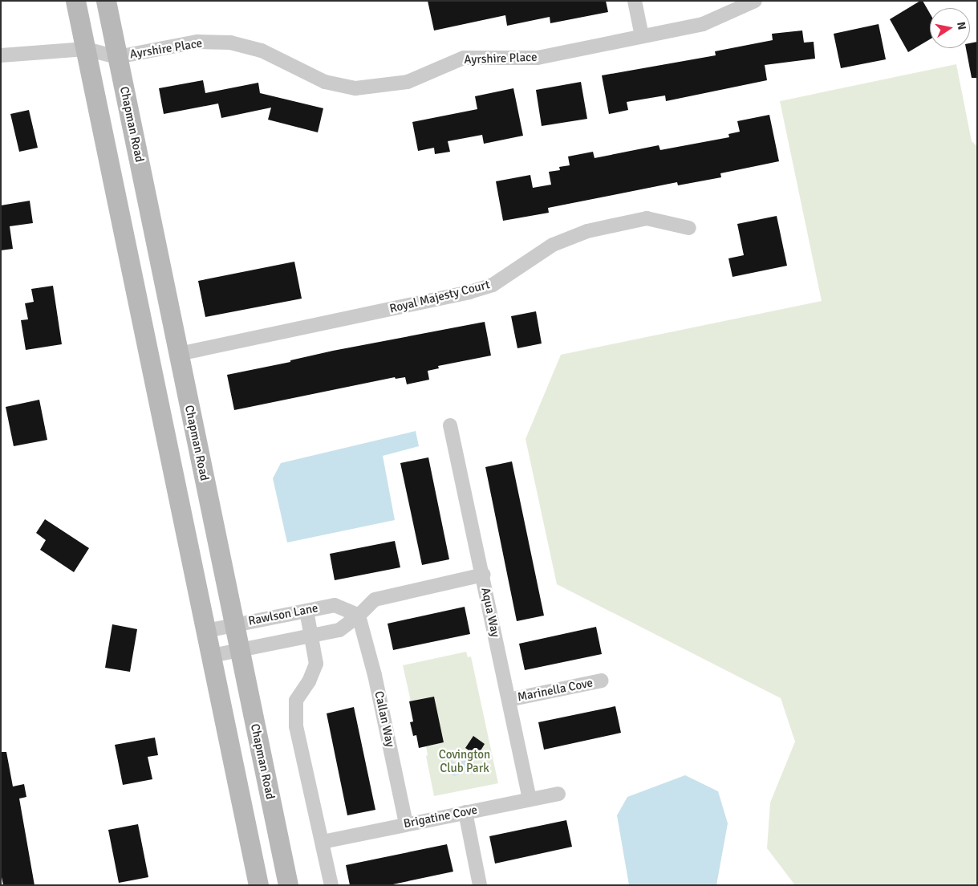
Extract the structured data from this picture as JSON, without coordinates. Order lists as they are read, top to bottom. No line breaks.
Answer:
{"streets":{"street":["Ayrshire Place","Chapman Road","Royal Majesty Court","Aqua Way","Rawlson Lane","Marinella Cove","Callan Way","Brigatine Cove"]},"crossings":[["Ayrshire Place","Chapman Road"],["Chapman Road","Royal Majesty Court"],["Chapman Road","Rawlson Lane"],["Aqua Way","Rawlson Lane"],["Aqua Way","Marinella Cove"],["Aqua Way","Brigatine Cove"],["Rawlson Lane","Callan Way"],["Callan Way","Brigatine Cove"]],"parks":["Covington Club Park"],"north":"right"}
